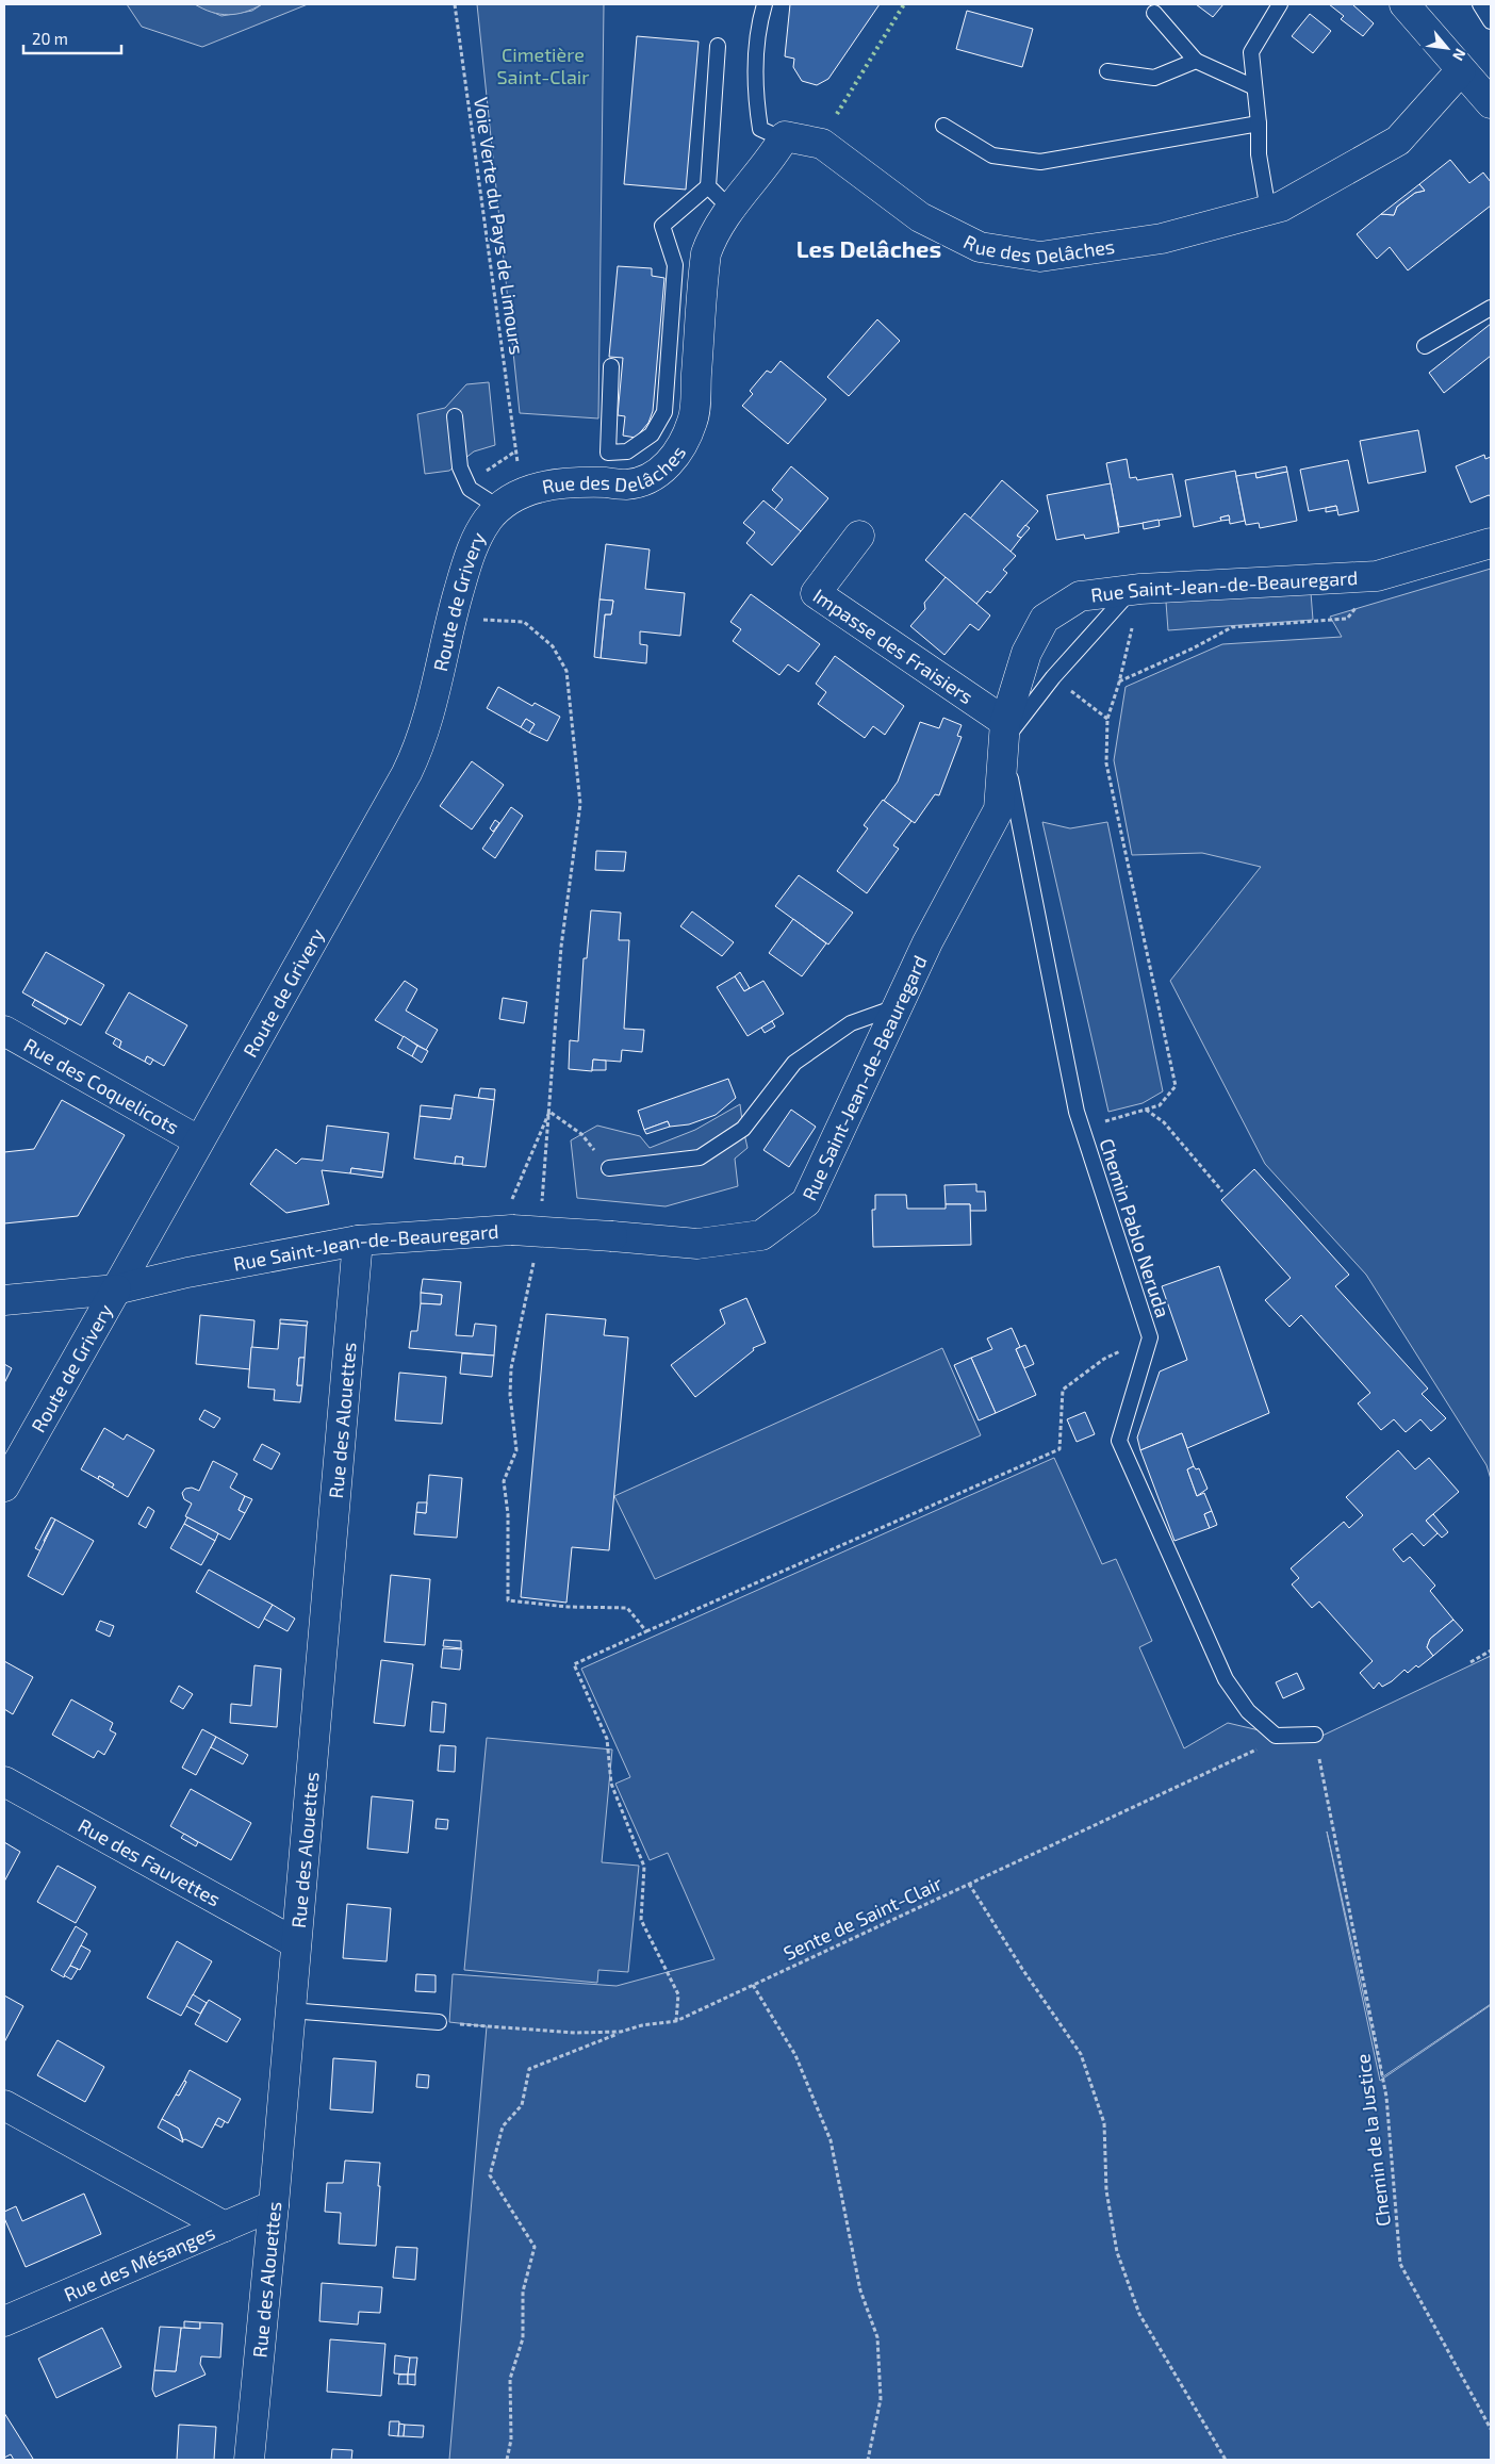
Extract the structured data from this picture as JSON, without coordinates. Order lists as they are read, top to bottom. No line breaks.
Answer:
{"streets":{"street":["Rue des Delâches","Rue Saint-Jean-de-Beauregard","Route de Grivery","Impasse des Fraisiers","Rue des Coquelicots","Rue des Alouettes","Rue des Fauvettes","Rue des Mésanges"],"lane":["Chemin Pablo Neruda"],"path":["Voie Verte du Pays de Limours","Sente de Saint-Clair","Chemin de la Justice"]},"crossings":[["Rue des Delâches","Route de Grivery"],["Rue Saint-Jean-de-Beauregard","Route de Grivery"],["Rue Saint-Jean-de-Beauregard","Impasse des Fraisiers"],["Rue Saint-Jean-de-Beauregard","Chemin Pablo Neruda"],["Rue Saint-Jean-de-Beauregard","Rue des Alouettes"],["Route de Grivery","Rue des Coquelicots"],["Impasse des Fraisiers","Chemin Pablo Neruda"],["Chemin Pablo Neruda","Sente de Saint-Clair"],["Rue des Alouettes","Rue des Fauvettes"],["Rue des Alouettes","Rue des Mésanges"]],"districts":["Les Delâches"],"parks":["Cimetière Saint-Clair"],"scale_bar":"20 m","north":"bottom right"}
